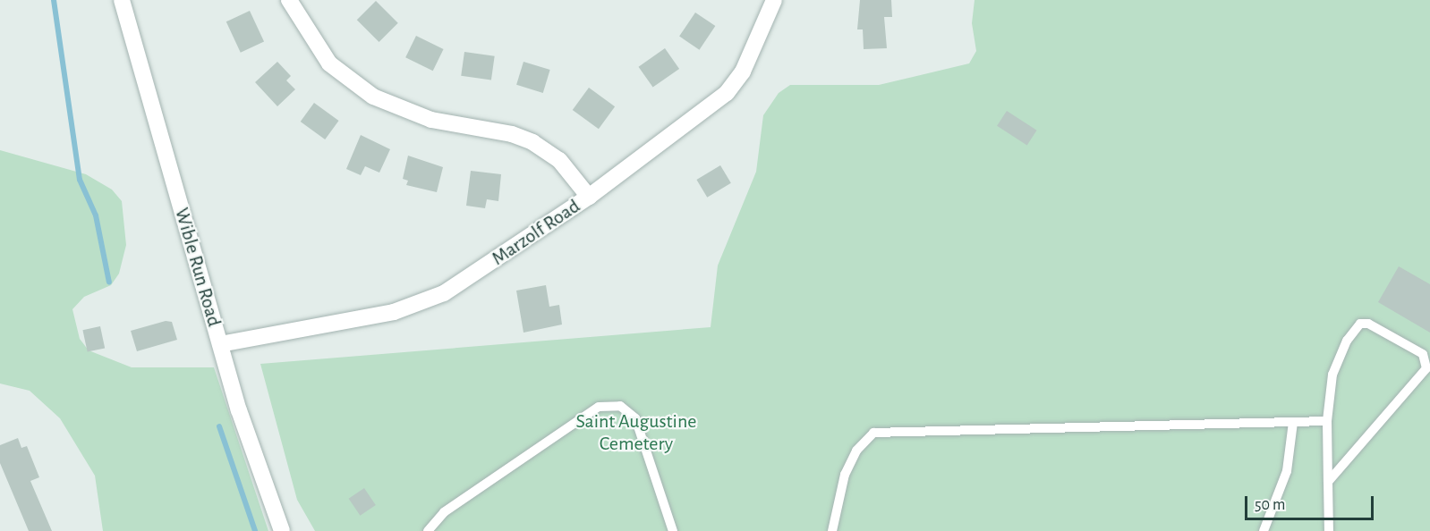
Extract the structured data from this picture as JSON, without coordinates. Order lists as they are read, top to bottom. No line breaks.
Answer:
{"streets":{"street":["Marzolf Road","Wible Run Road"]},"crossings":[["Marzolf Road","Wible Run Road"]],"parks":["Saint Augustine Cemetery"],"scale_bar":"50 m"}
